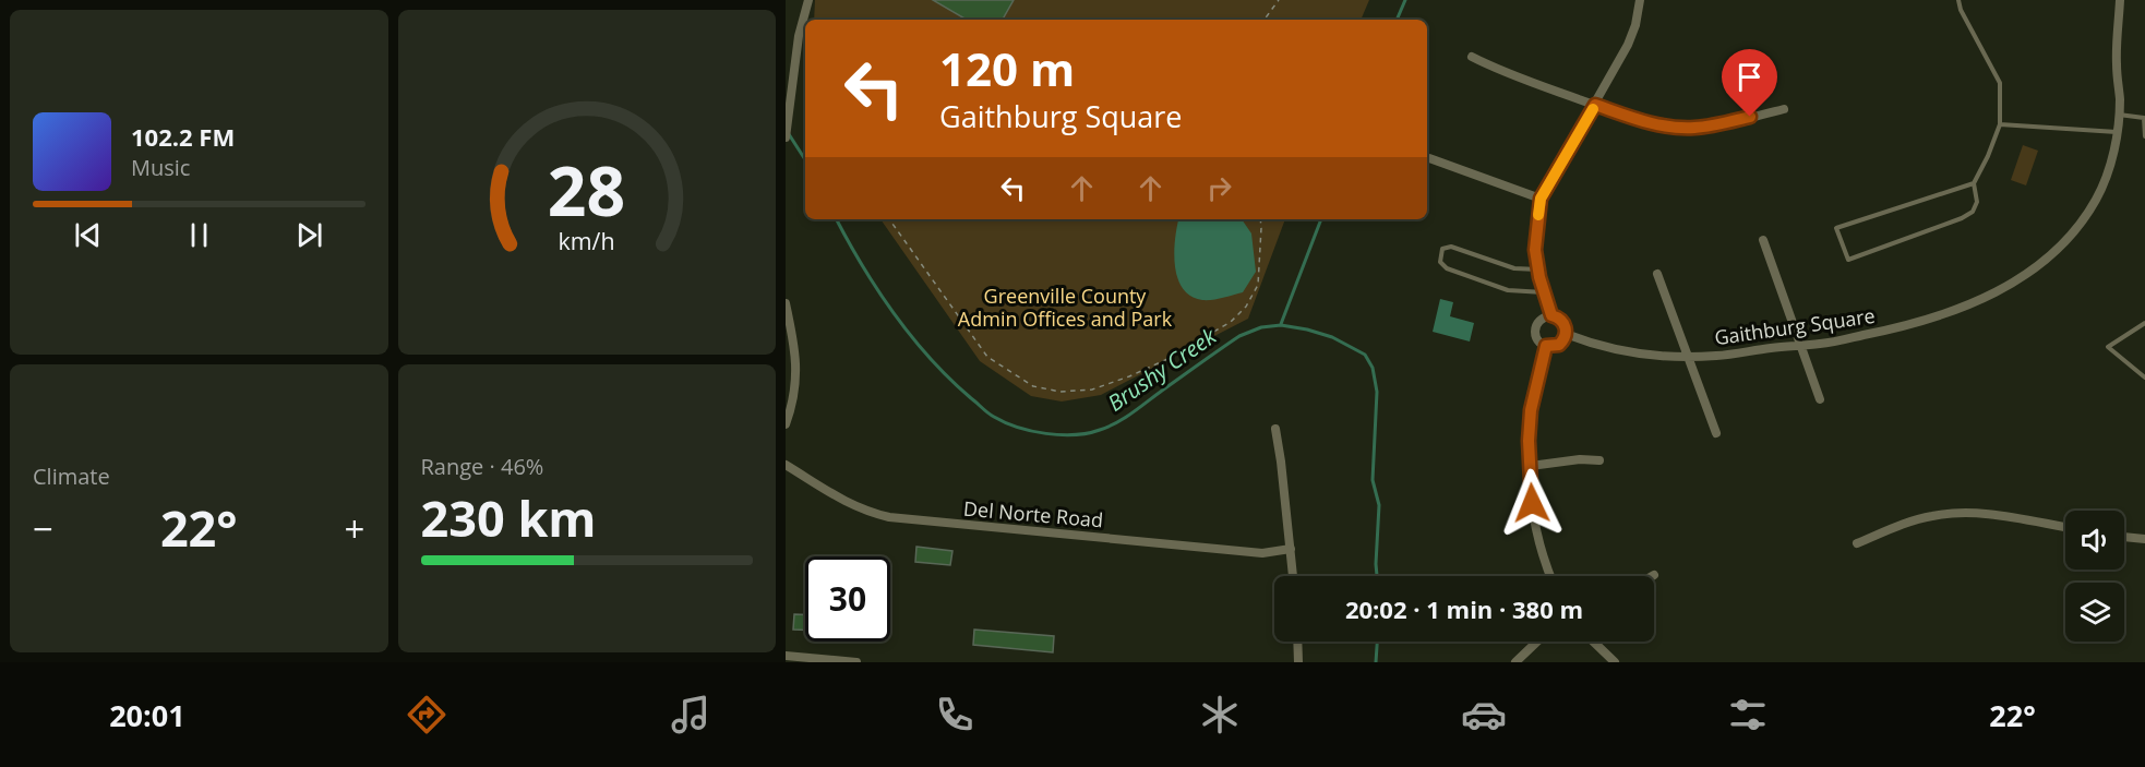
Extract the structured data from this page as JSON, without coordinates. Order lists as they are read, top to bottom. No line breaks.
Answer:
{"streets":{"street":["Gaithburg Square","Del Norte Road"]},"water":["Brushy Creek"],"parks":["Greenville County Admin Offices and Park"],"page":{"turn":["120 m","Gaithburg Square"],"song":["102.2 FM","Music"],"tile":["Climate",["Range · 46%","230 km"]],"heat":["−","22°","+"],"limit":"30","trip":"20:02 · 1 min · 380 m","tabs":["20:01","22°"],"gauge":["28","km/h"]}}
